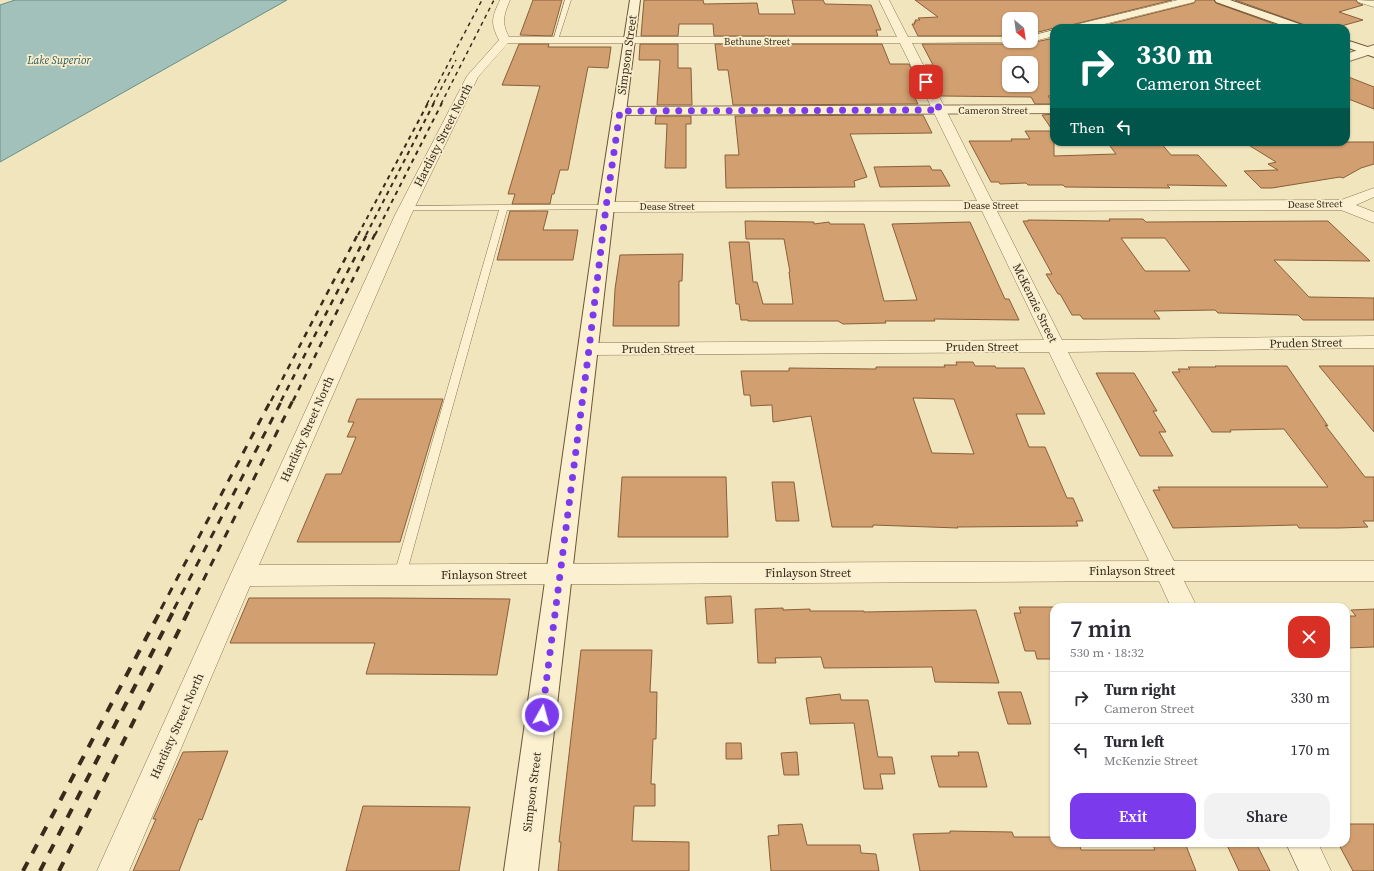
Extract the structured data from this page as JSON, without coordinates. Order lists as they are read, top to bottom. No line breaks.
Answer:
{"streets":{"main road":["Simpson Street","Cameron Street"],"street":["Bethune Street","Hardisty Street North","Dease Street","McKenzie Street","Pruden Street","Finlayson Street"]},"crossings":[["Bethune Street","Simpson Street"],["Bethune Street","Hardisty Street North"],["Bethune Street","McKenzie Street"],["Simpson Street","Cameron Street"],["Simpson Street","Dease Street"],["Simpson Street","Pruden Street"],["Simpson Street","Finlayson Street"],["Cameron Street","McKenzie Street"],["Hardisty Street North","Finlayson Street"],["Dease Street","McKenzie Street"],["McKenzie Street","Pruden Street"],["McKenzie Street","Finlayson Street"]],"water":["Lake Superior"],"north":"bottom right","page":{"turn":["330 m","Cameron Street"],"then":"Then","heading":["7 min","530 m · 18:32"],"list":[{"name":"Turn right","note":"Cameron Street","value":"330 m"},{"name":"Turn left","note":"McKenzie Street","value":"170 m"}],"buttons":["Exit","Share"]}}
